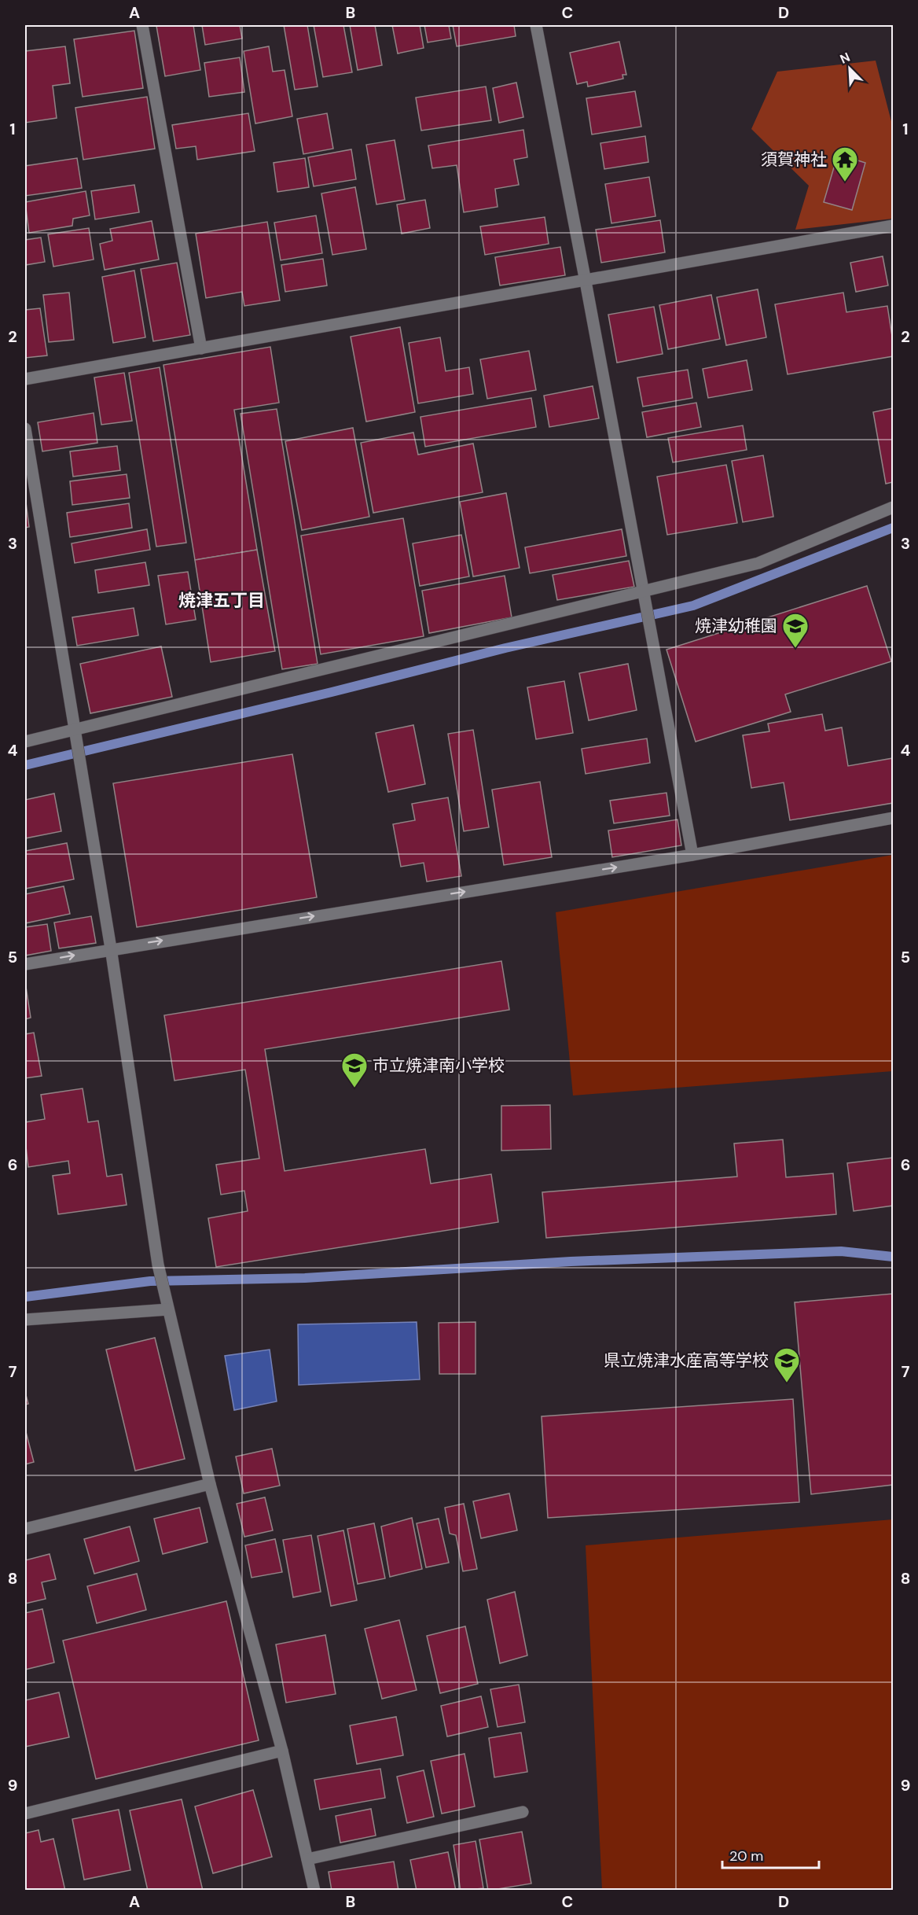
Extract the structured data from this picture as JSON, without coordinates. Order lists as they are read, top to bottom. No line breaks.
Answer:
{"districts":["焼津五丁目"],"places":{"temple":["須賀神社"],"school or university":["焼津幼稚園","市立焼津南小学校","県立焼津水産高等学校"]},"scale_bar":"20 m","north":"top left","grid":{"columns":["A","B","C","D"],"rows":["1","2","3","4","5","6","7","8","9"]}}
